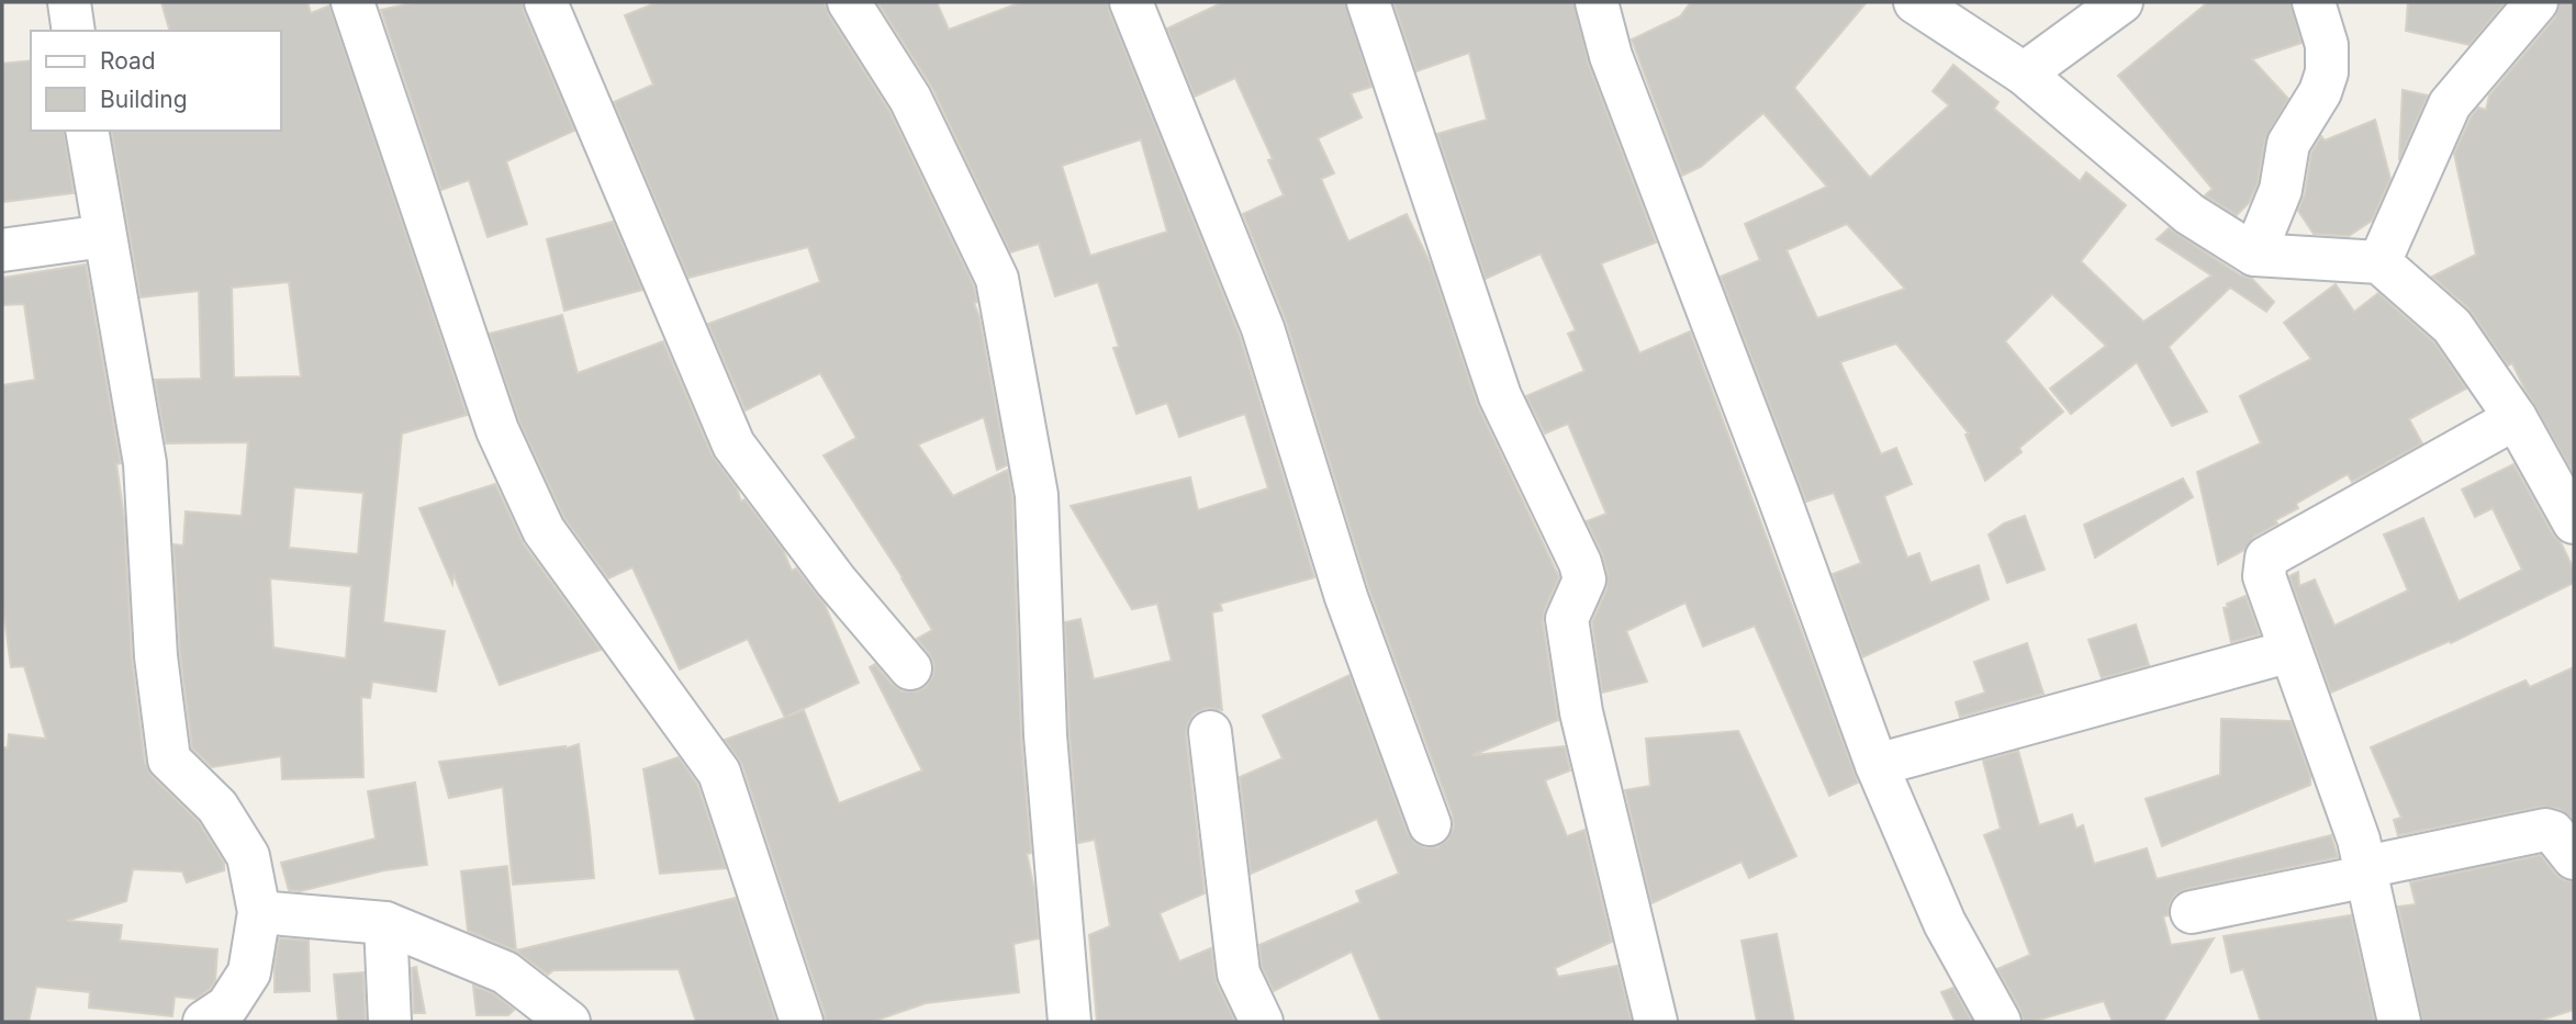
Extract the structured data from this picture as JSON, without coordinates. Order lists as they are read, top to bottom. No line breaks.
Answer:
{"legend":["Road","Building"]}
